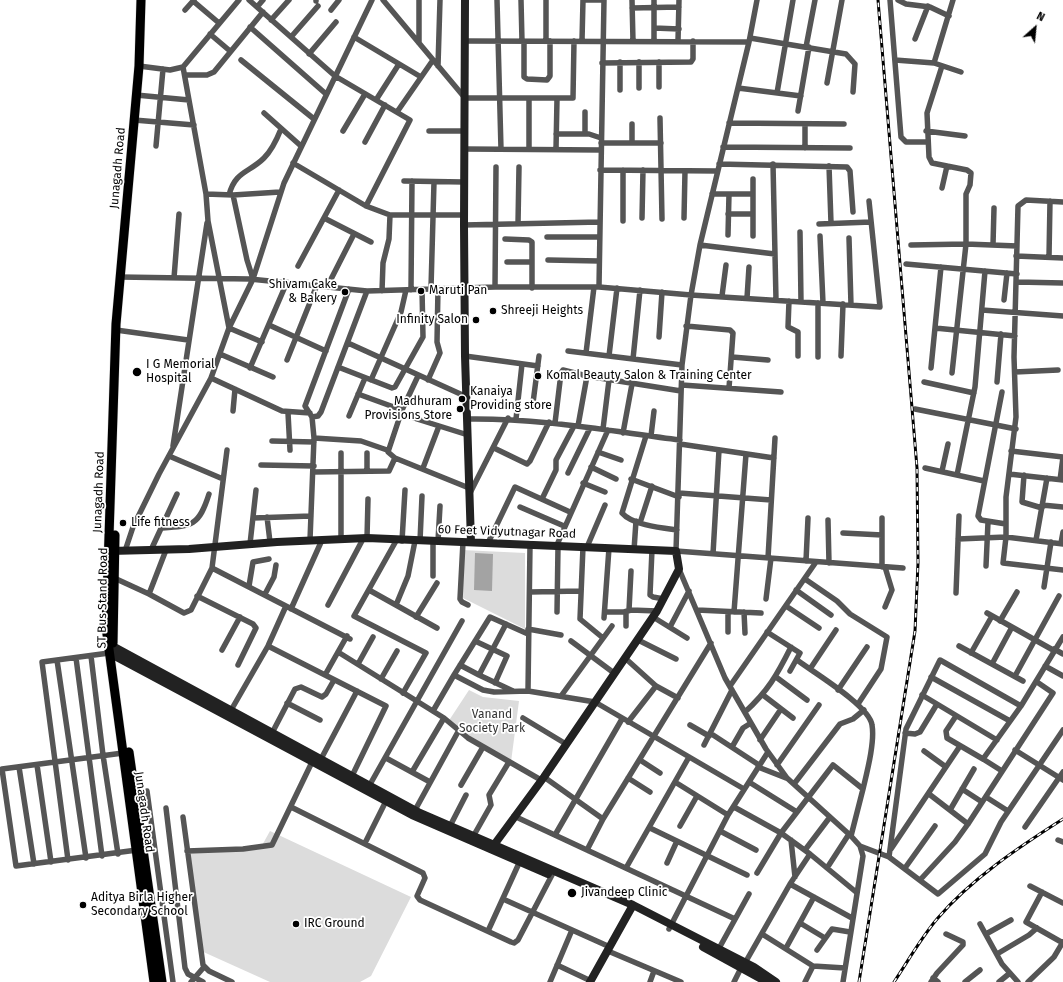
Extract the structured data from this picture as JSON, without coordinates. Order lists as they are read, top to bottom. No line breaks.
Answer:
{"streets":{"main road":["Junagadh Road","ST Bus Stand Road"],"street":["60 Feet Vidyutnagar Road"]},"crossings":[["Junagadh Road","ST Bus Stand Road"],["60 Feet Vidyutnagar Road","ST Bus Stand Road"]],"parks":["Vanand Society Park"],"places":["Maruti Pan","Shivam Cake & Bakery","Shreeji Heights","Infinity Salon","I G Memorial Hospital","Komal Beauty Salon & Training Center","Kanaiya Providing store","Madhuram Provisions Store","Life fitness","Jivandeep Clinic","Aditya Birla Higher Secondary School","IRC Ground"],"north":"top right"}
